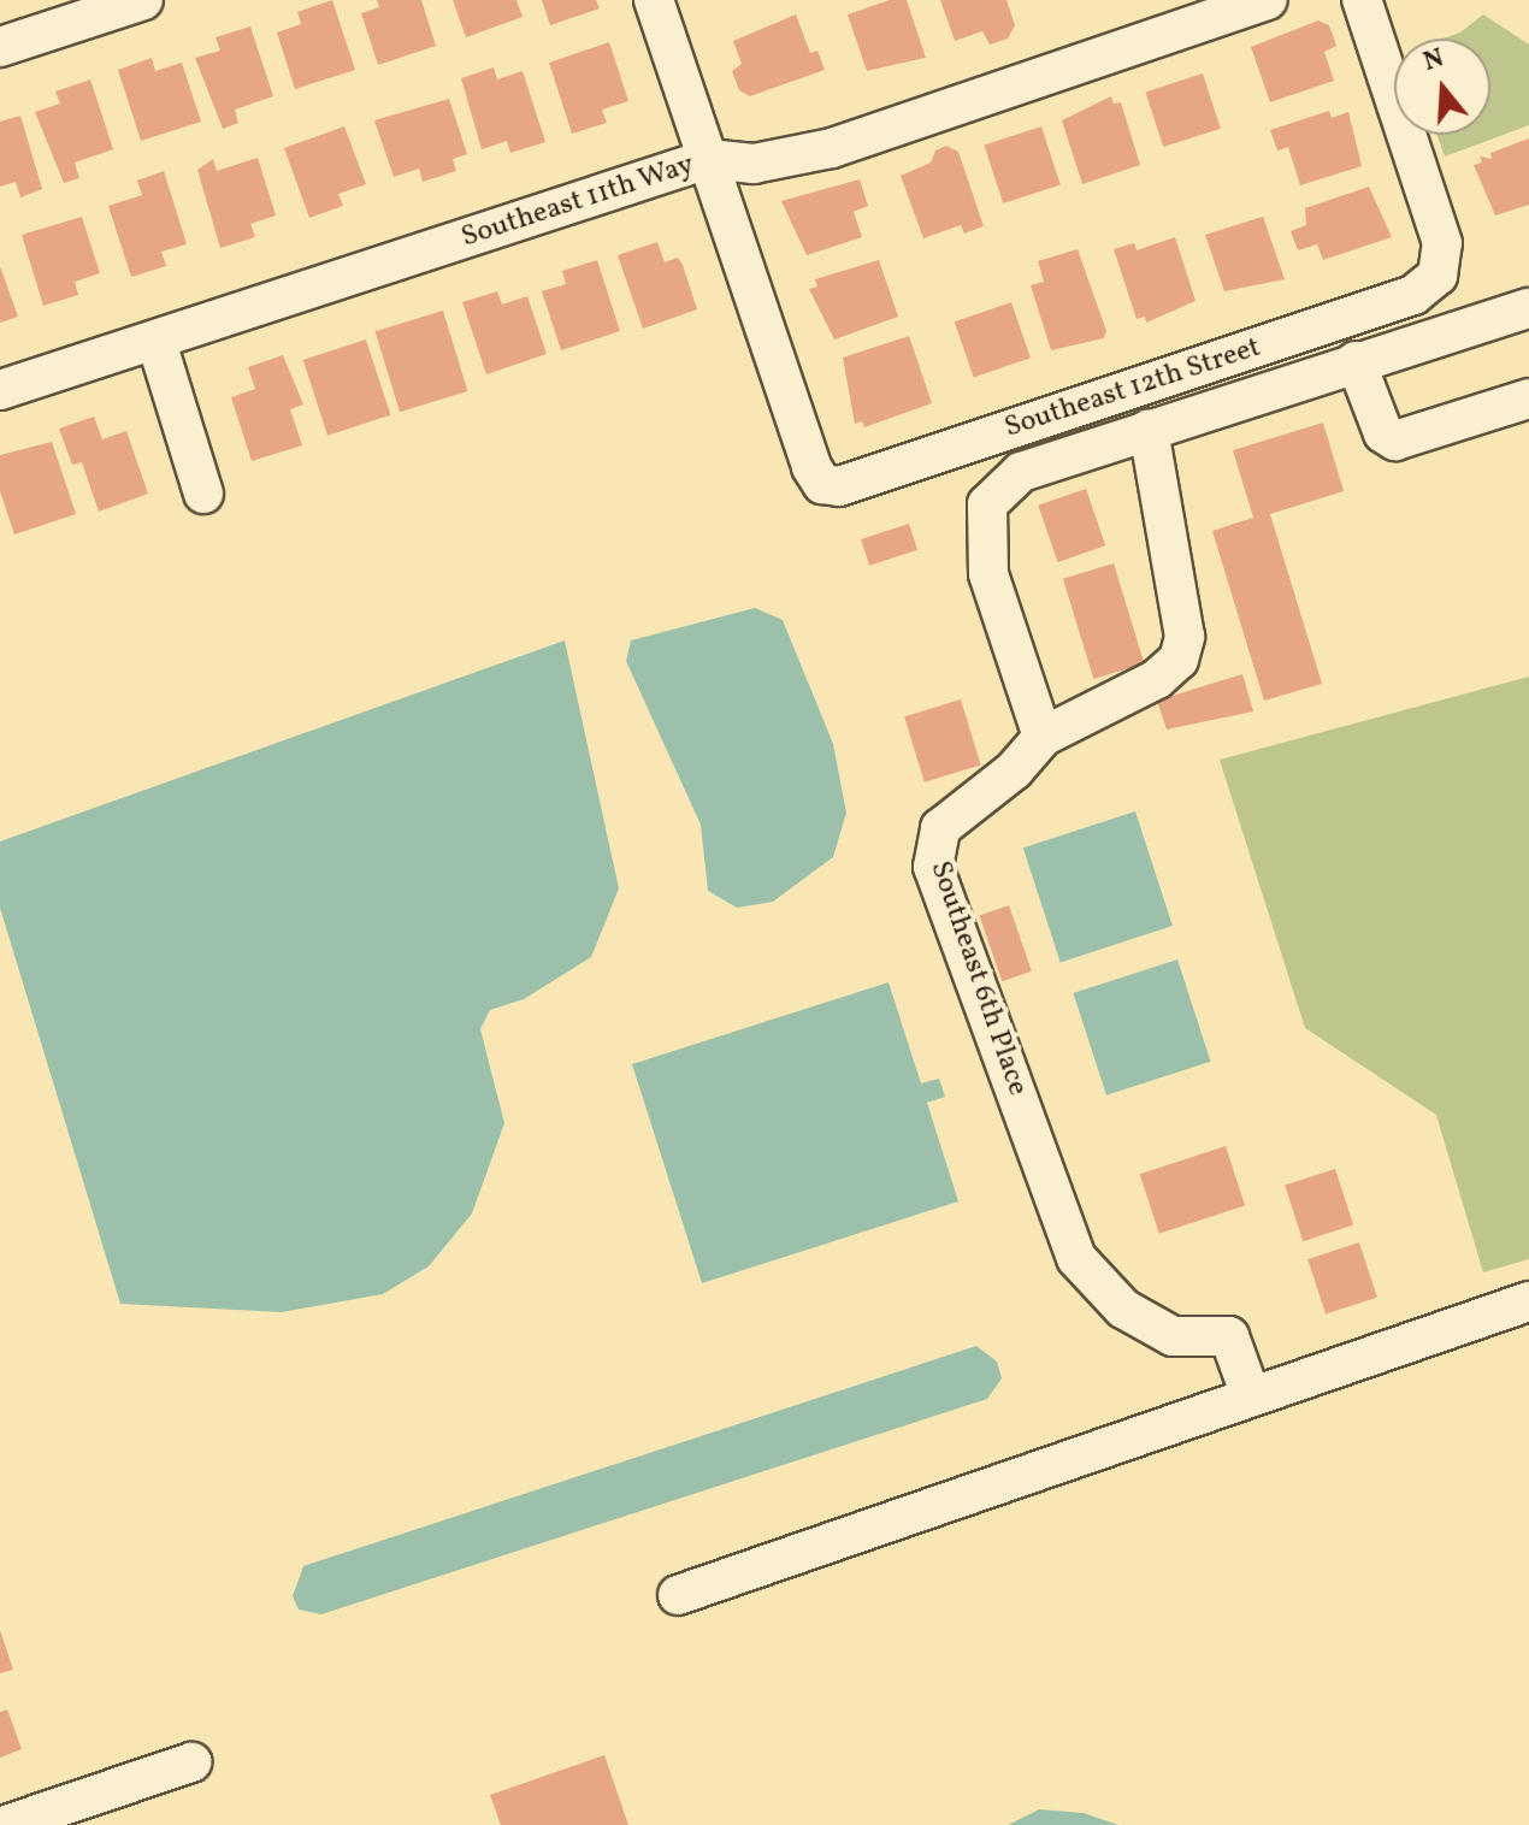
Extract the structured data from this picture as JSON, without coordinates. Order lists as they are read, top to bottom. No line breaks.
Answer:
{"streets":{"street":["Southeast 11th Way","Southeast 12th Street","Southeast 6th Place"]},"crossings":[["Southeast 11th Way","Southeast 12th Street"]],"north":"top"}
